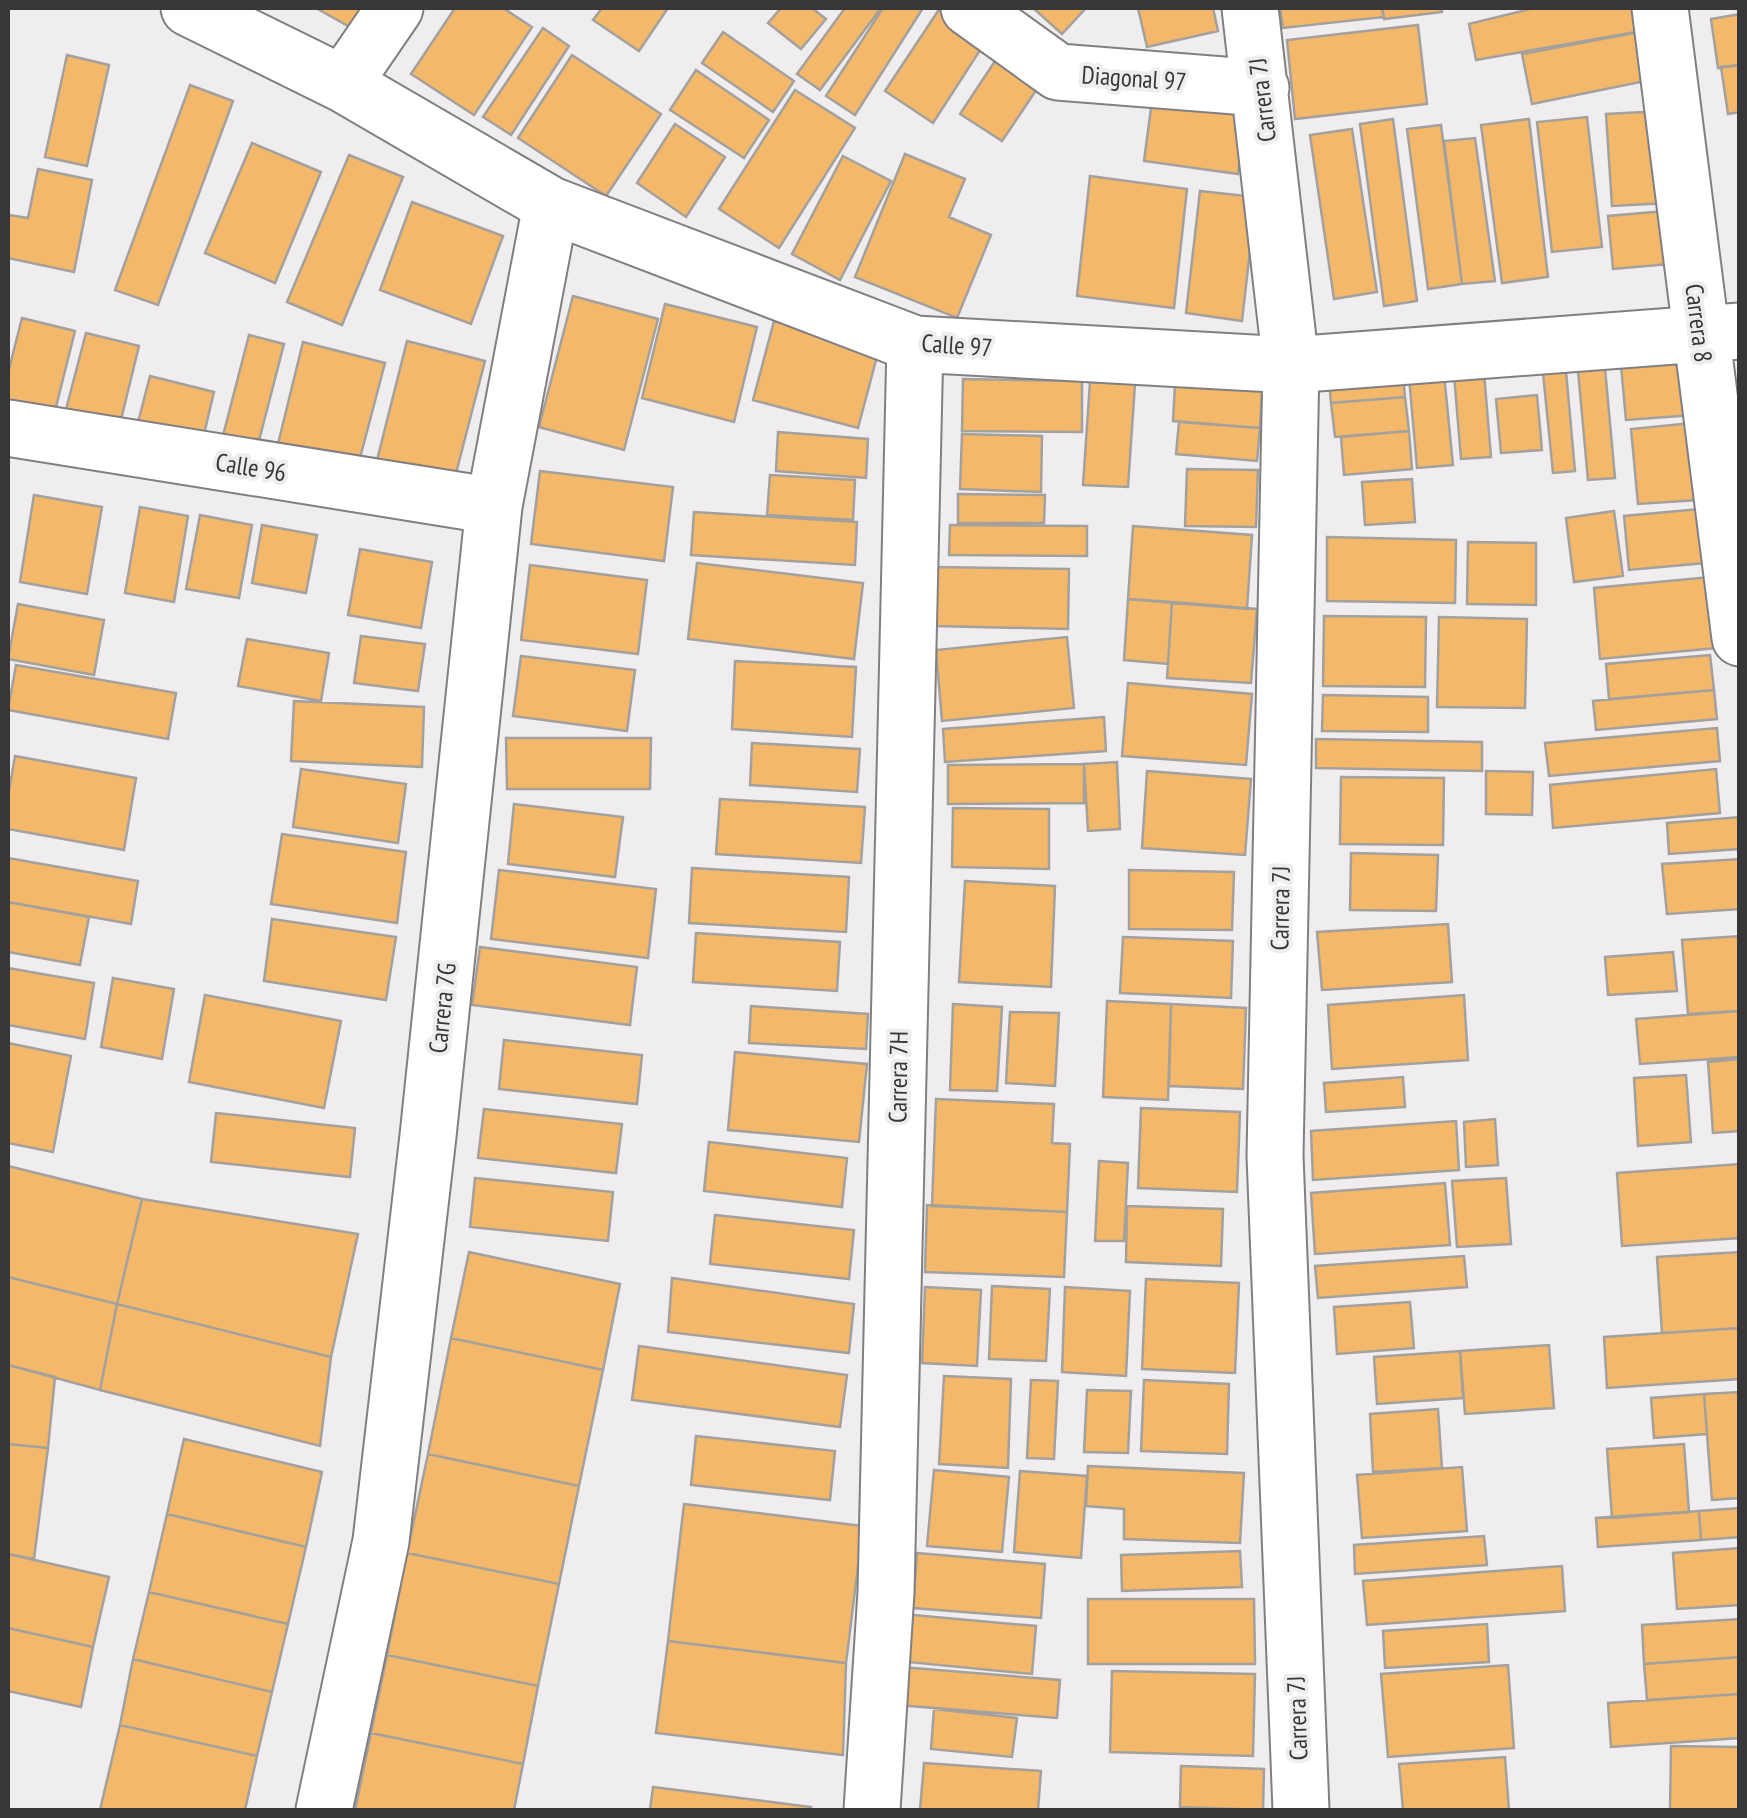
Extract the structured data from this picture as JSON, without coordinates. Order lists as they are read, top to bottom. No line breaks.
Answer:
{"streets":{"street":["Diagonal 97","Carrera 7J","Carrera 8","Calle 97","Calle 96","Carrera 7G","Carrera 7H"]},"crossings":[["Diagonal 97","Carrera 7J"],["Carrera 7J","Calle 97"],["Carrera 8","Calle 97"],["Calle 97","Carrera 7G"],["Calle 97","Carrera 7H"],["Calle 96","Carrera 7G"]]}
